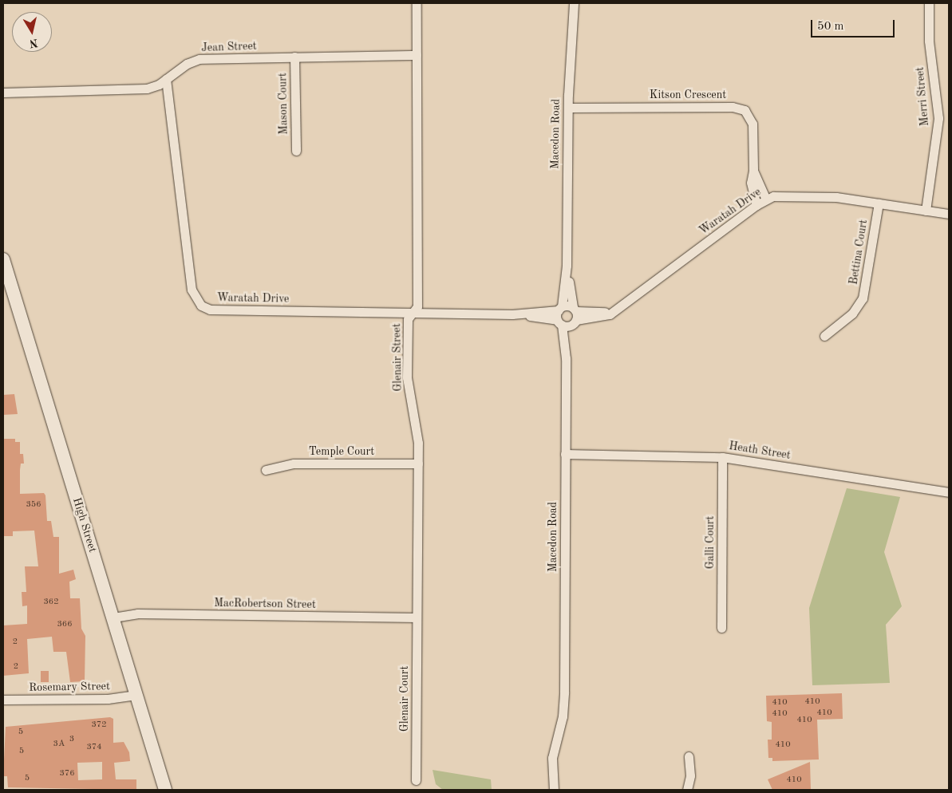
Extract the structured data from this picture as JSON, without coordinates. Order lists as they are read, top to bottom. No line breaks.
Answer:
{"streets":{"main road":["High Street"],"street":["Jean Street","Kitson Crescent","Merri Street","Mason Court","Macedon Road","Waratah Drive","Bettina Court","Glenair Street","Heath Street","Temple Court","Galli Court","MacRobertson Street","Rosemary Street","Glenair Court"]},"crossings":[["Jean Street","Mason Court"],["Jean Street","Waratah Drive"],["Jean Street","Glenair Street"],["Kitson Crescent","Macedon Road"],["Kitson Crescent","Waratah Drive"],["Merri Street","Waratah Drive"],["Macedon Road","Waratah Drive"],["Macedon Road","Heath Street"],["Waratah Drive","Bettina Court"],["Waratah Drive","Glenair Street"],["Glenair Street","Temple Court"],["Glenair Street","MacRobertson Street"],["Glenair Street","Glenair Court"],["Heath Street","Galli Court"],["High Street","MacRobertson Street"],["High Street","Rosemary Street"],["MacRobertson Street","Glenair Court"]],"house_numbers":["356","362","366","2","2","410","410","410","410","410","372","5","3","3A","410","374","5","376","5","410"],"scale_bar":"50 m","north":"bottom"}
